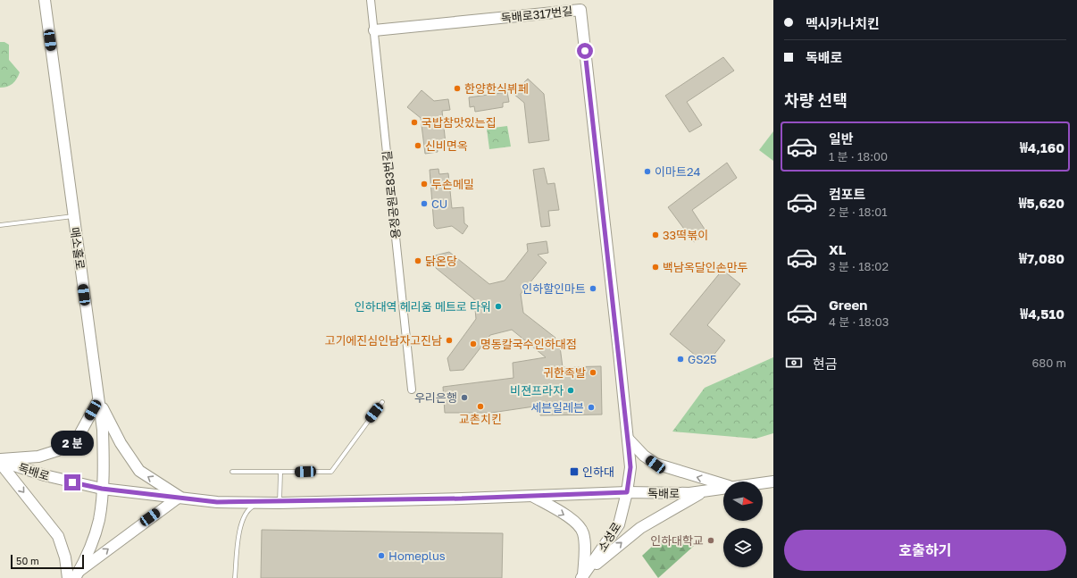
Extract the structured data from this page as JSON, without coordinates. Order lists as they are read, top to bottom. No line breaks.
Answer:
{"streets":{"main road":["독배로317번길","매소홀로","독배로","소성로"],"street":["용정공원로83번길"]},"crossings":[["독배로317번길","용정공원로83번길"],["독배로317번길","독배로"],["독배로317번길","소성로"],["매소홀로","독배로"],["독배로","소성로"]],"places":{"other":["한양한식뷔페","국밥참맛있는집","신비면옥","이마트24","두손메밀","CU","33떡볶이","닭온당","백남옥달인손만두","인하할인마트","인하대역 헤리움 메트로 타워","고기에진심인남자고진남","명동칼국수인하대점","GS25","귀한족발","비젼프라자","우리은행","교촌치킨","세븐일레븐","인하대학교","Homeplus"],"transit":["인하대"]},"scale_bar":"50 m","north":"right","page":{"banner":["멕시카나치킨","독배로"],"heading":"차량 선택","list":[{"name":"일반","note":"1 분 · 18:00","value":"₩4,160"},{"name":"컴포트","note":"2 분 · 18:01","value":"₩5,620"},{"name":"XL","note":"3 분 · 18:02","value":"₩7,080"},{"name":"Green","note":"4 분 · 18:03","value":"₩4,510"}],"pay":["현금","680 m"],"bubble":"2 분","buttons":"호출하기","scale":"50 m"}}
